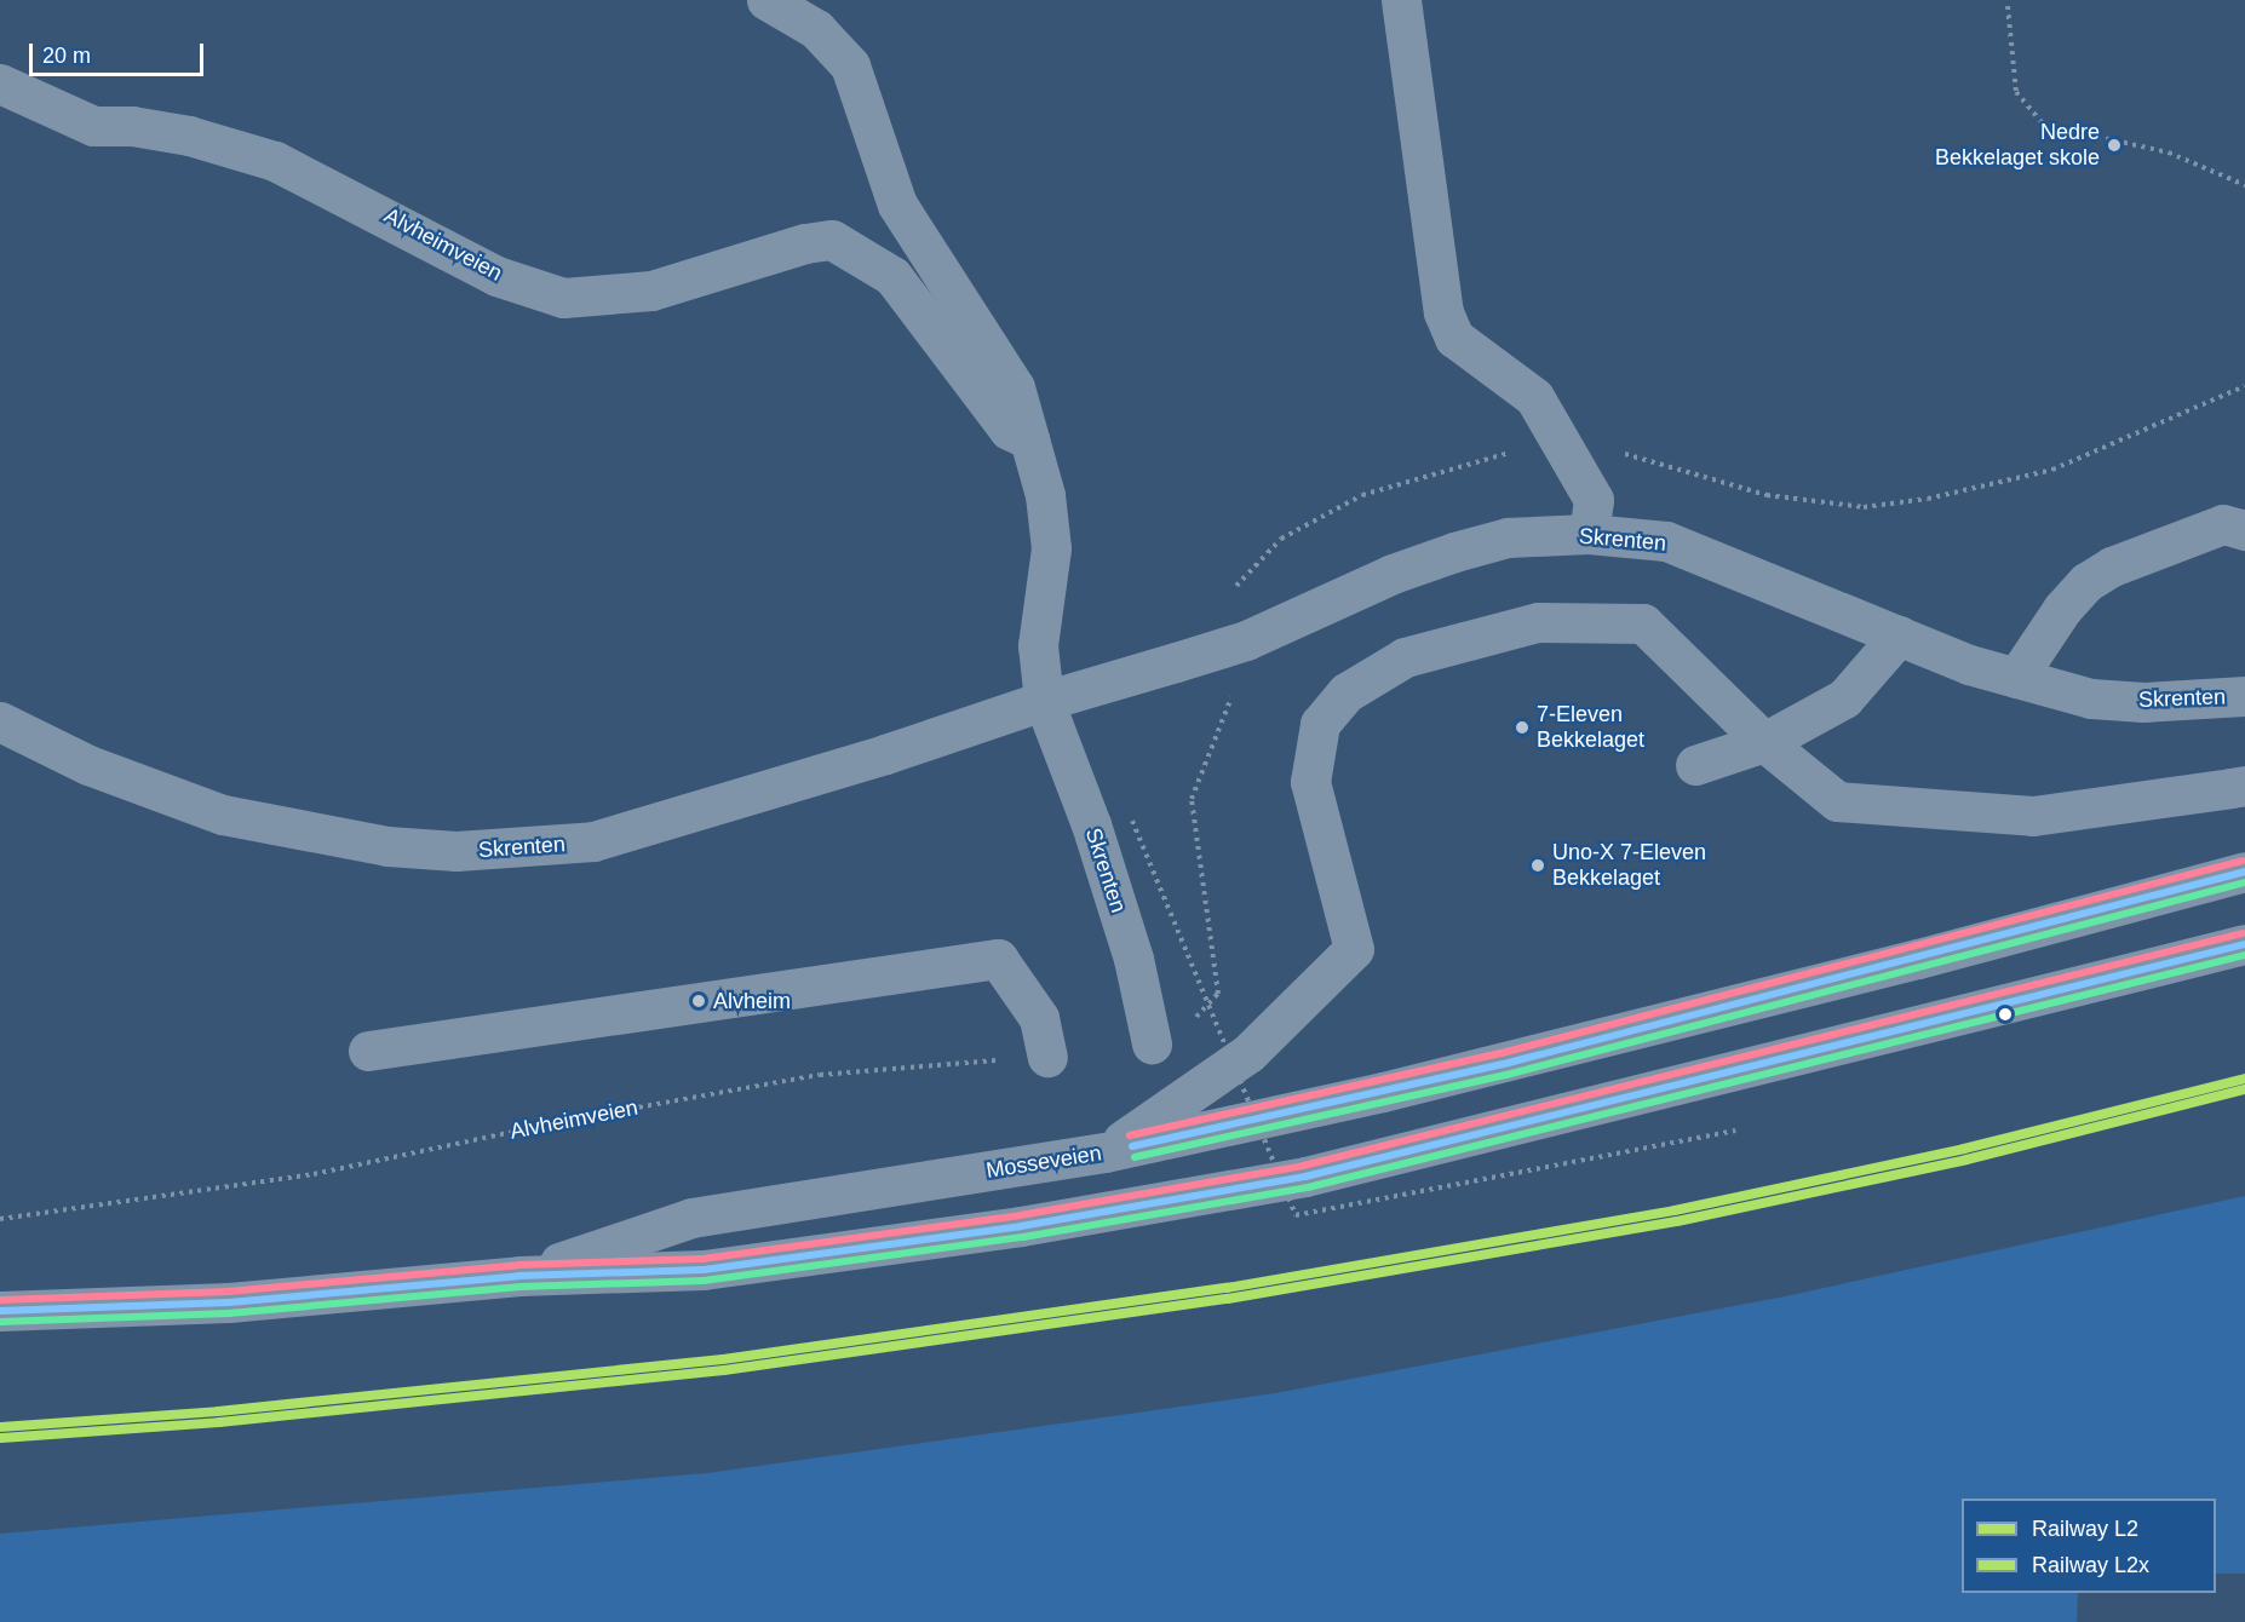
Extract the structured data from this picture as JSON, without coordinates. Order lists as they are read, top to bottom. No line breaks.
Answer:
{"streets":{"highway":["Mosseveien"],"street":["Alvheimveien","Skrenten"]},"places":["Nedre Bekkelaget skole","7-Eleven Bekkelaget","Uno-X 7-Eleven Bekkelaget","Alvheim"],"lines":["rail line L2","rail line L2x"],"legend":["Railway L2","Railway L2x"],"scale_bar":"20 m"}
